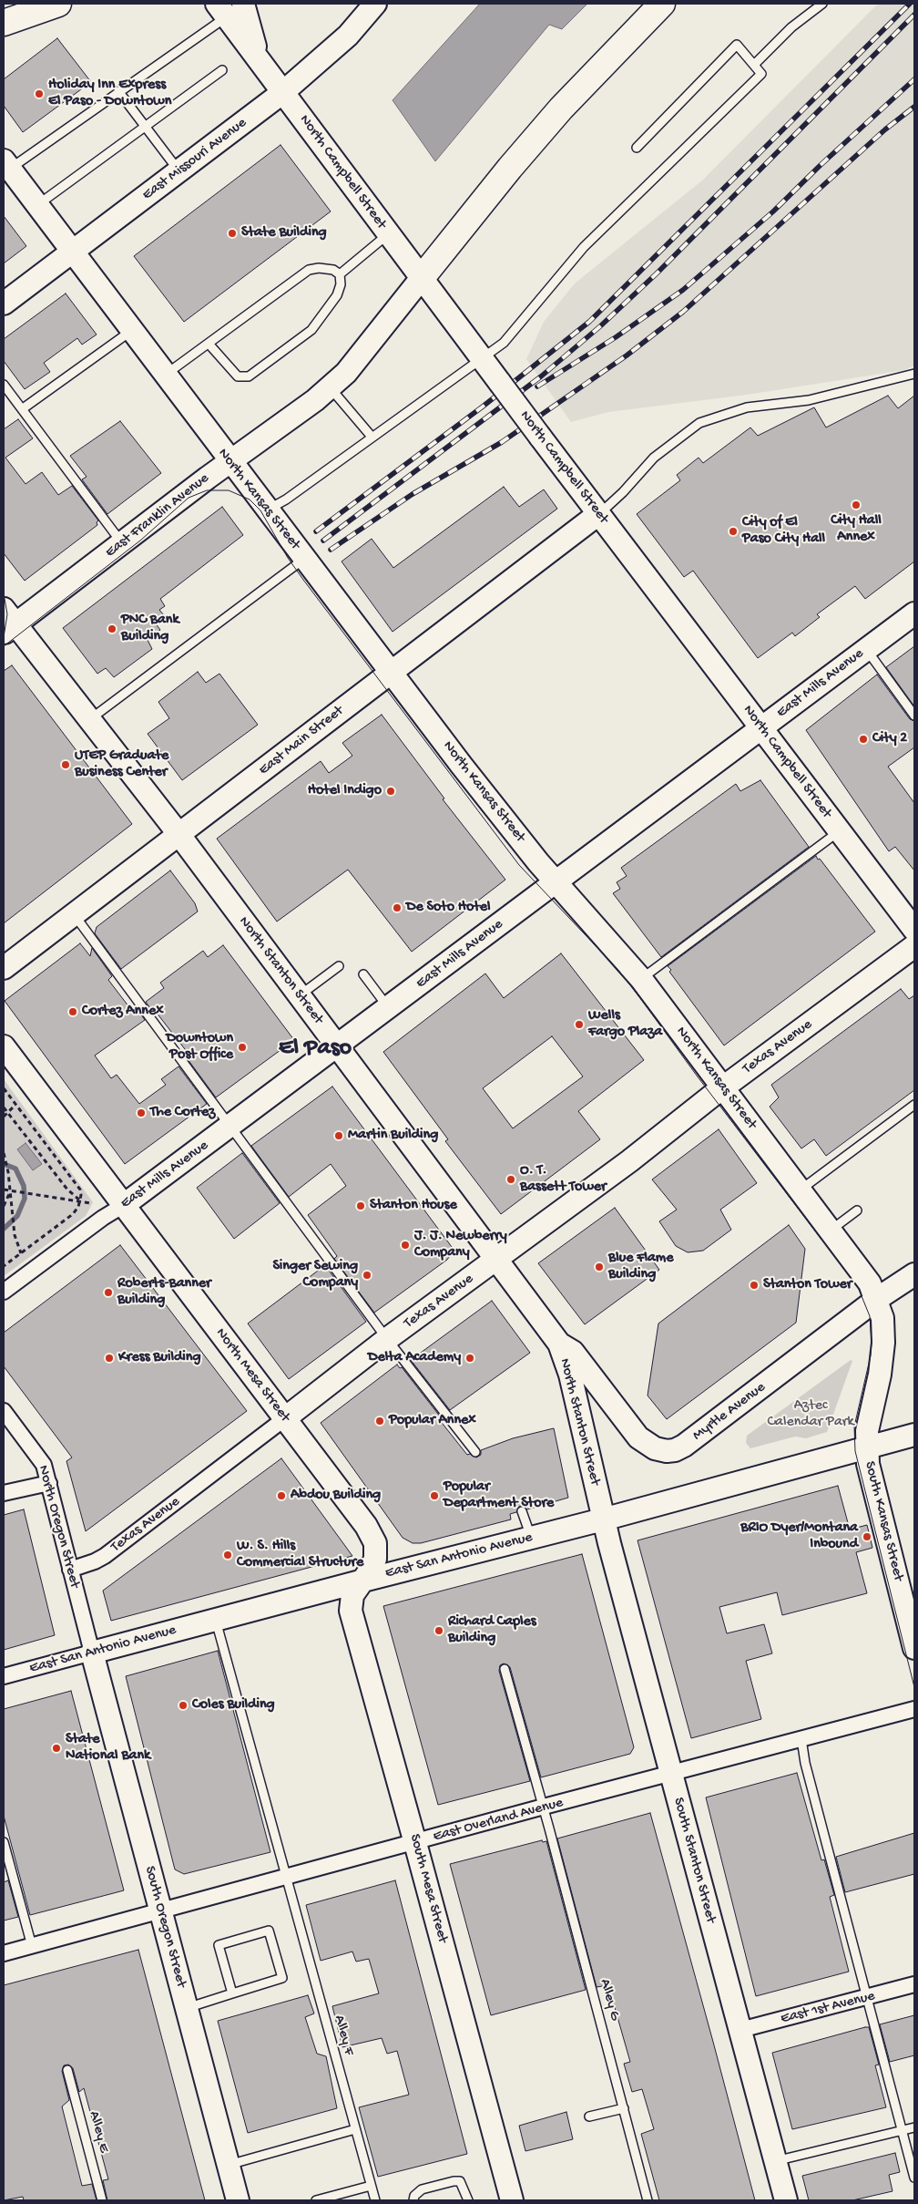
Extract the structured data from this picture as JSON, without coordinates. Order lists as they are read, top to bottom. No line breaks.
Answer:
{"streets":{"street":["East Missouri Avenue","North Campbell Street","North Kansas Street","East Franklin Avenue","East Mills Avenue","East Main Street","North Stanton Street","Texas Avenue","North Mesa Street","Myrtle Avenue","South Kansas Street","North Oregon Street","East San Antonio Avenue","East Overland Avenue","South Stanton Street","South Mesa Street","South Oregon Street","East 1st Avenue"],"lane":["Alley G","Alley F","Alley E"]},"crossings":[["East Missouri Avenue","North Campbell Street"],["East Missouri Avenue","North Kansas Street"],["North Campbell Street","East Franklin Avenue"],["North Campbell Street","East Mills Avenue"],["North Campbell Street","East Main Street"],["North Kansas Street","East Franklin Avenue"],["North Kansas Street","East Mills Avenue"],["North Kansas Street","East Main Street"],["North Kansas Street","Texas Avenue"],["North Kansas Street","Myrtle Avenue"],["North Kansas Street","South Kansas Street"],["North Kansas Street","East San Antonio Avenue"],["East Franklin Avenue","North Stanton Street"],["East Mills Avenue","North Stanton Street"],["East Mills Avenue","North Mesa Street"],["East Main Street","North Stanton Street"],["North Stanton Street","Texas Avenue"],["North Stanton Street","Myrtle Avenue"],["North Stanton Street","East San Antonio Avenue"],["North Stanton Street","South Stanton Street"],["Texas Avenue","North Mesa Street"],["Texas Avenue","North Oregon Street"],["North Mesa Street","East San Antonio Avenue"],["North Mesa Street","South Mesa Street"],["South Kansas Street","East San Antonio Avenue"],["North Oregon Street","East San Antonio Avenue"],["North Oregon Street","South Oregon Street"],["East San Antonio Avenue","South Stanton Street"],["East San Antonio Avenue","South Mesa Street"],["East San Antonio Avenue","South Oregon Street"],["East San Antonio Avenue","Alley F"],["East Overland Avenue","South Stanton Street"],["East Overland Avenue","South Mesa Street"],["East Overland Avenue","South Oregon Street"],["East Overland Avenue","Alley G"],["East Overland Avenue","Alley F"],["South Stanton Street","East 1st Avenue"]],"districts":["El Paso"],"parks":["Aztec Calendar Park"],"places":["Holiday Inn Express El Paso - Downtown","State Building","City Hall Annex","City of El Paso City Hall","PNC Bank Building","City 2","UTEP Graduate Business Center","Hotel Indigo","De Soto Hotel","Cortez Annex","Wells Fargo Plaza","Downtown Post Office","The Cortez","Martin Building","O. T. Bassett Tower","Stanton House","J. J. Newberry Company","Blue Flame Building","Singer Sewing Company","Stanton Tower","Roberts-Banner Building","Kress Building","Delta Academy","Popular Annex","Abdou Building","Popular Department Store","BRIO Dyer/Montana Inbound","W. S. Hills Commercial Structure","Richard Caples Building","Coles Building","State National Bank"]}
